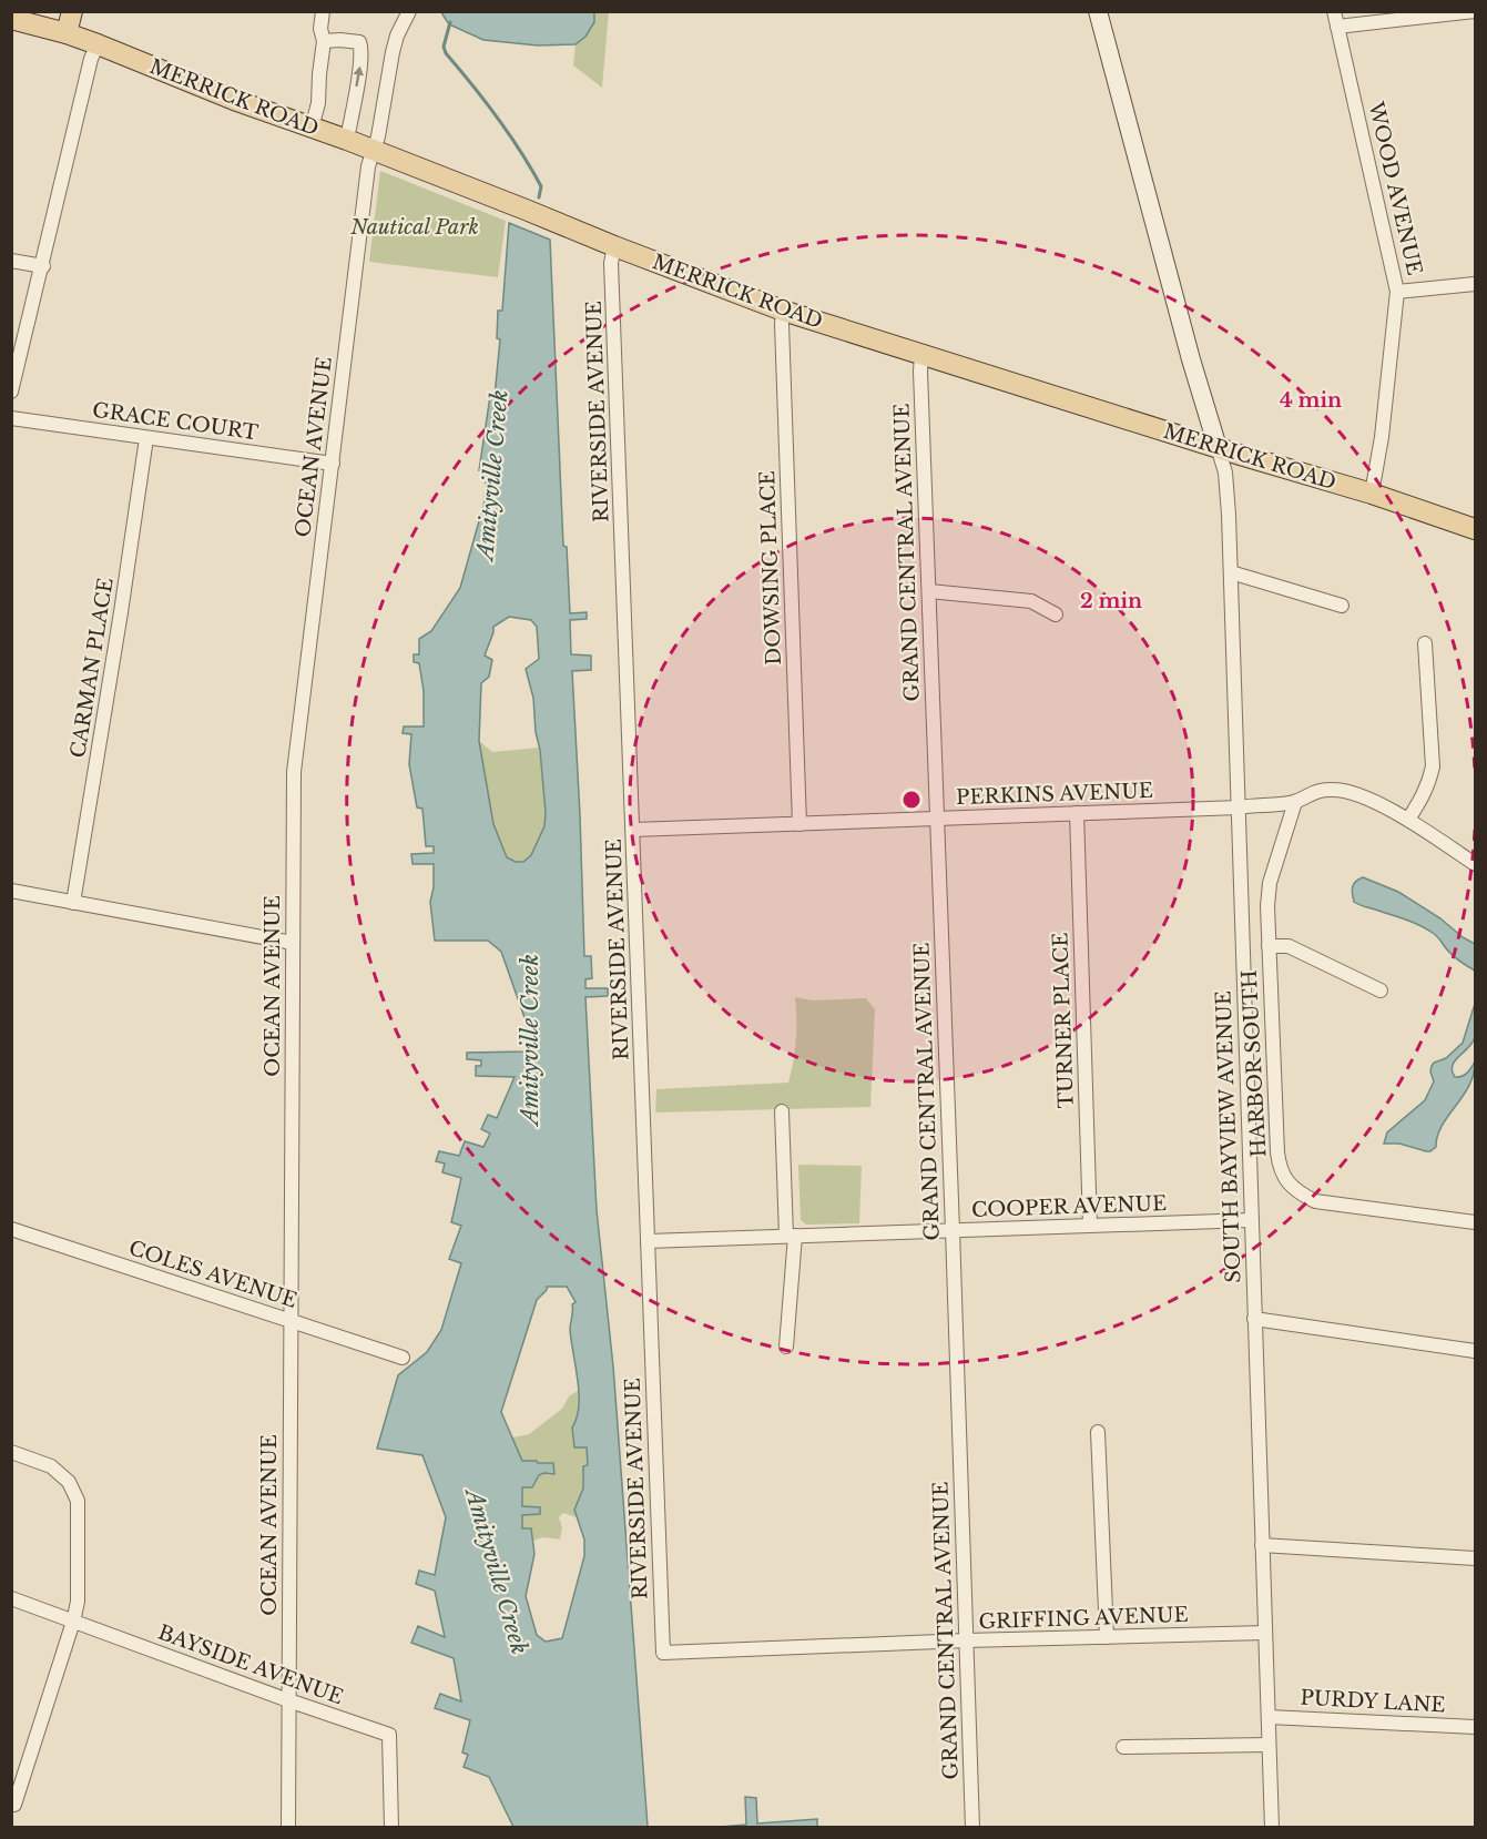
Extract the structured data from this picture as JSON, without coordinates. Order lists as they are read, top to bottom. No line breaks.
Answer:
{"streets":{"main road":["MERRICK ROAD"],"street":["WOOD AVENUE","RIVERSIDE AVENUE","GRACE COURT","OCEAN AVENUE","GRAND CENTRAL AVENUE","DOWSING PLACE","CARMAN PLACE","PERKINS AVENUE","TURNER PLACE","HARBOR SOUTH","SOUTH BAYVIEW AVENUE","COOPER AVENUE","COLES AVENUE","GRIFFING AVENUE","BAYSIDE AVENUE","PURDY LANE"]},"crossings":[["MERRICK ROAD","WOOD AVENUE"],["MERRICK ROAD","RIVERSIDE AVENUE"],["MERRICK ROAD","OCEAN AVENUE"],["MERRICK ROAD","GRAND CENTRAL AVENUE"],["MERRICK ROAD","DOWSING PLACE"],["MERRICK ROAD","SOUTH BAYVIEW AVENUE"],["RIVERSIDE AVENUE","PERKINS AVENUE"],["RIVERSIDE AVENUE","COOPER AVENUE"],["RIVERSIDE AVENUE","GRIFFING AVENUE"],["GRACE COURT","OCEAN AVENUE"],["GRACE COURT","CARMAN PLACE"],["OCEAN AVENUE","COLES AVENUE"],["OCEAN AVENUE","BAYSIDE AVENUE"],["GRAND CENTRAL AVENUE","PERKINS AVENUE"],["GRAND CENTRAL AVENUE","COOPER AVENUE"],["GRAND CENTRAL AVENUE","GRIFFING AVENUE"],["DOWSING PLACE","PERKINS AVENUE"],["PERKINS AVENUE","TURNER PLACE"],["PERKINS AVENUE","HARBOR SOUTH"],["PERKINS AVENUE","SOUTH BAYVIEW AVENUE"],["TURNER PLACE","COOPER AVENUE"],["SOUTH BAYVIEW AVENUE","COOPER AVENUE"],["SOUTH BAYVIEW AVENUE","GRIFFING AVENUE"],["SOUTH BAYVIEW AVENUE","PURDY LANE"]],"water":["Amityville Creek"],"parks":["Nautical Park"],"rings":["4 min","2 min"]}
